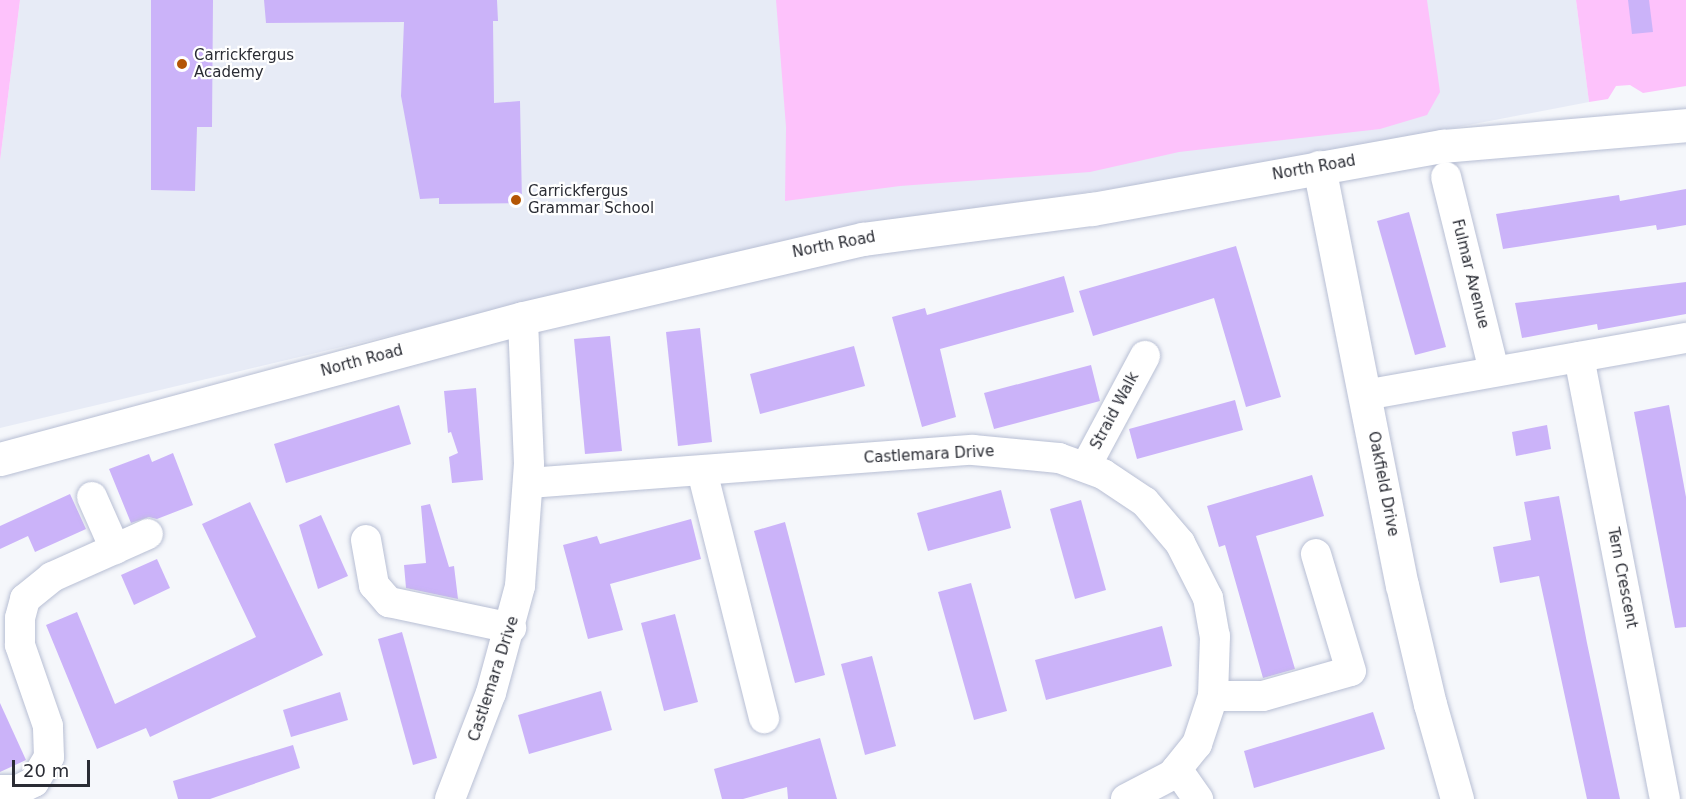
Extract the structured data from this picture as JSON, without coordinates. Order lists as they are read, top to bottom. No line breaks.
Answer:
{"streets":{"street":["North Road","Fulmar Avenue","Straid Walk","Castlemara Drive","Oakfield Drive","Tern Crescent"]},"crossings":[["North Road","Castlemara Drive"],["North Road","Oakfield Drive"],["Straid Walk","Castlemara Drive"]],"places":["Carrickfergus Academy","Carrickfergus Grammar School"],"scale_bar":"20 m"}
